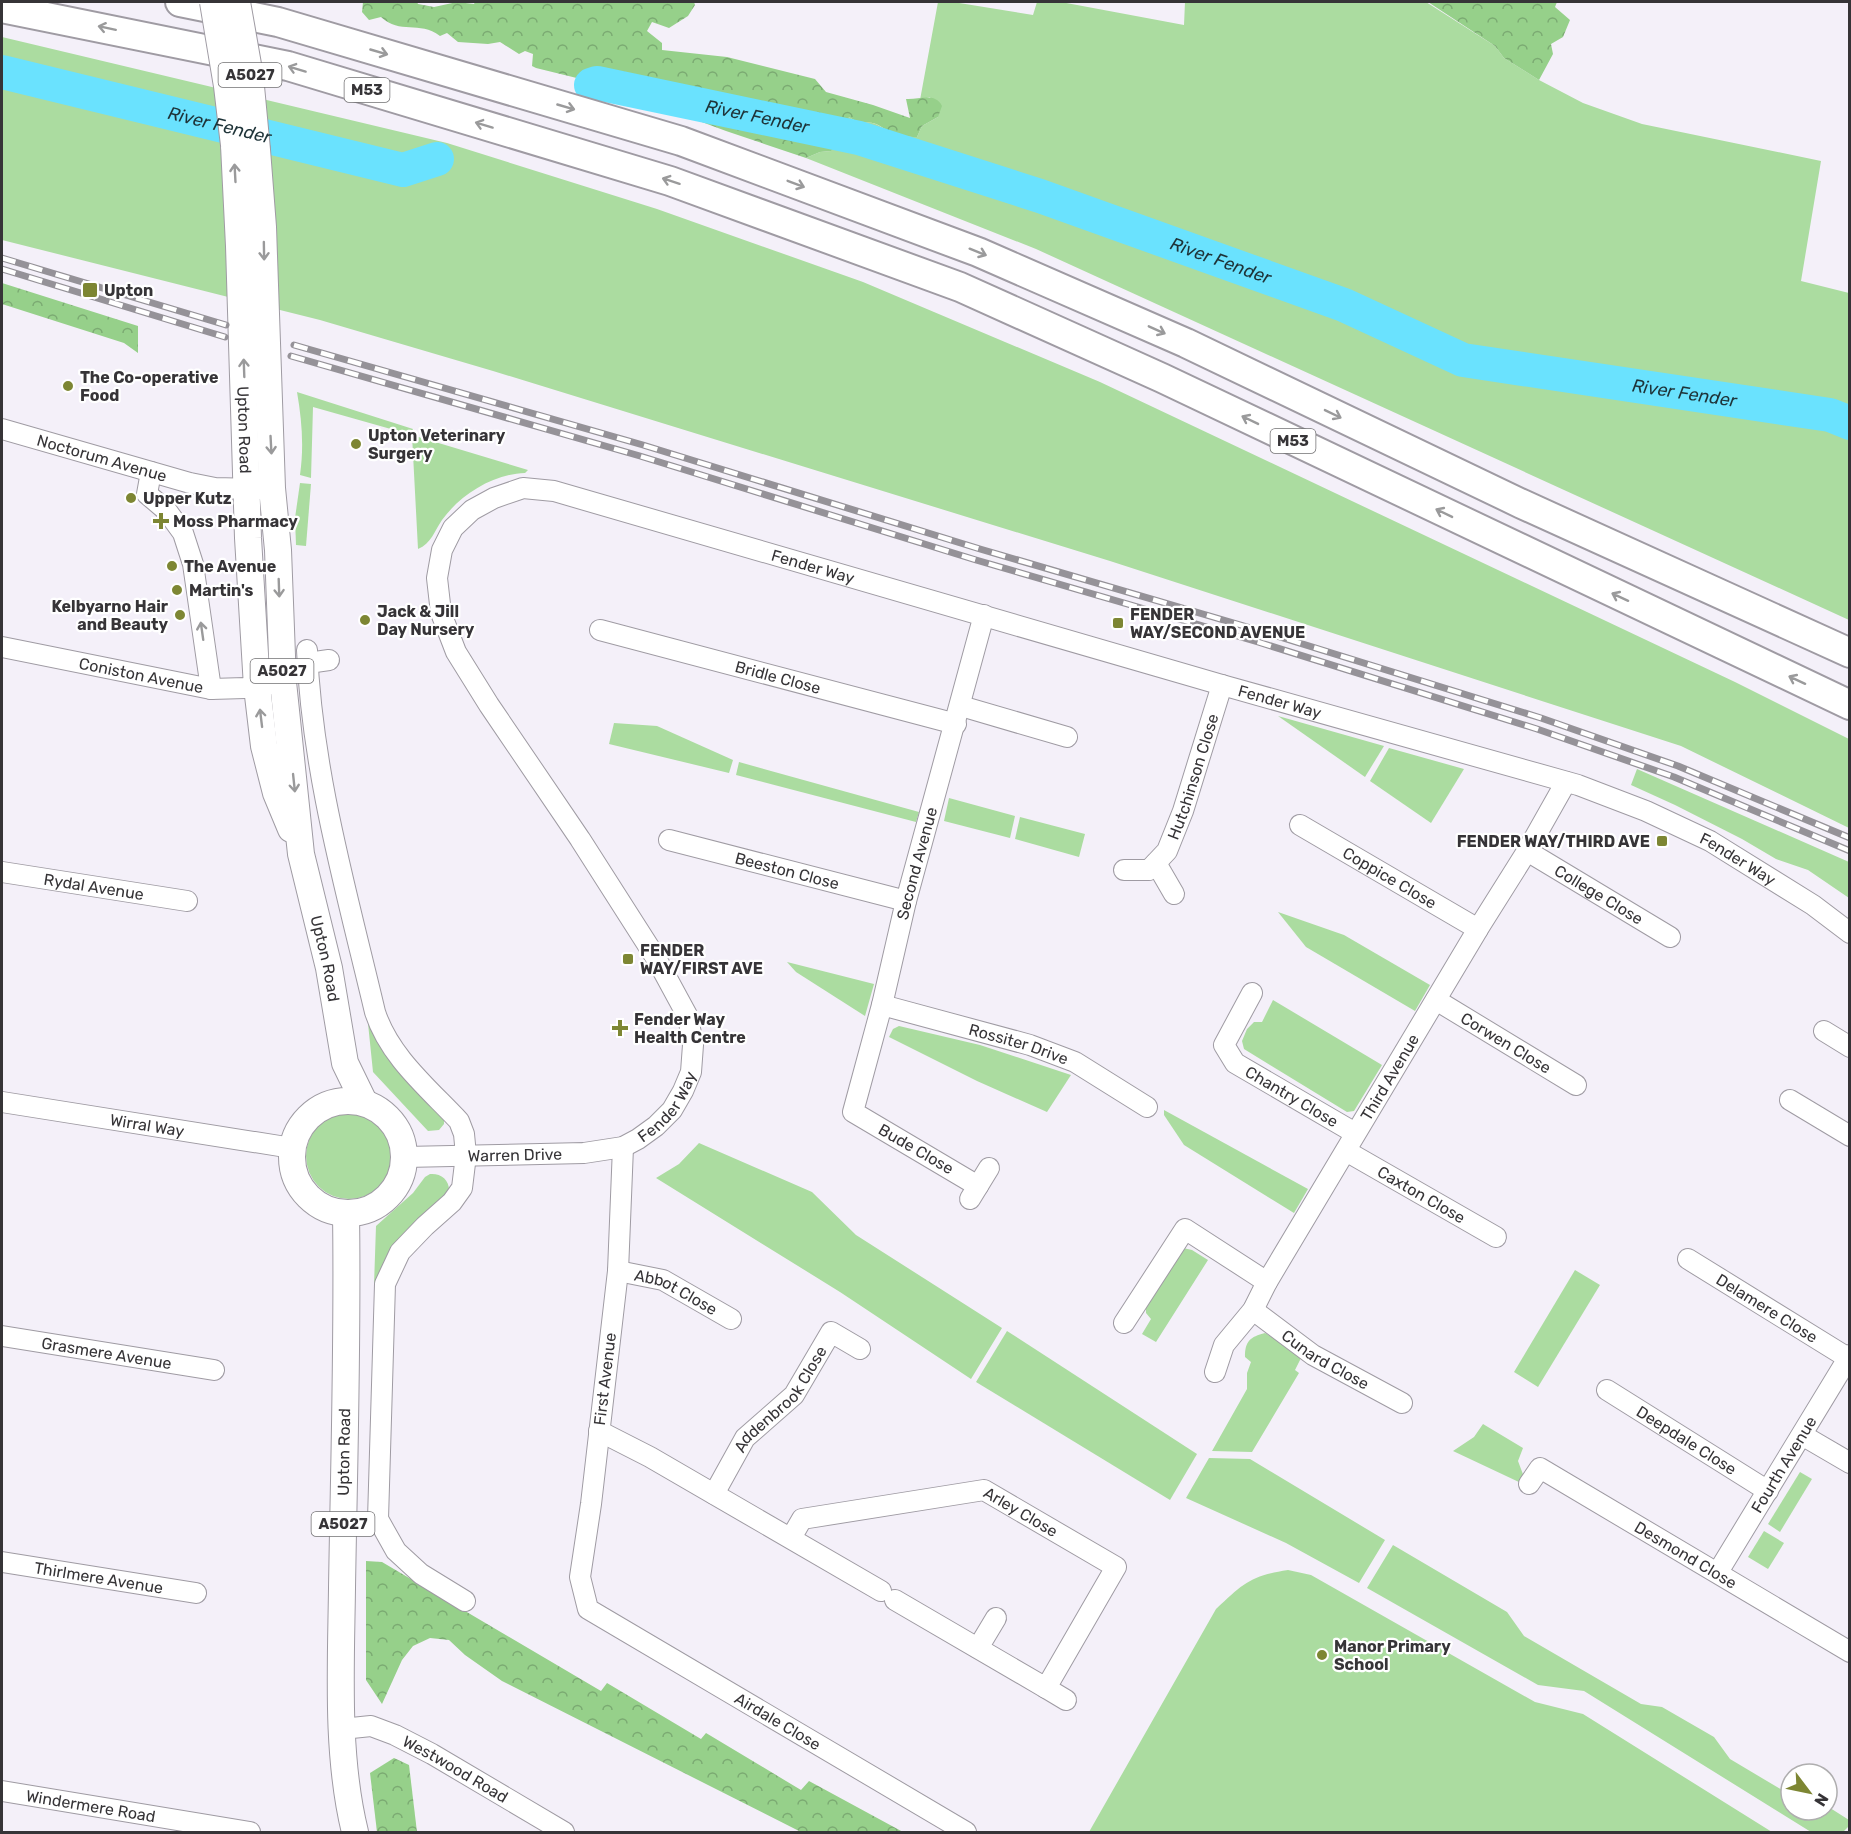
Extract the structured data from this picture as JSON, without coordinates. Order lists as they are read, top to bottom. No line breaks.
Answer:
{"streets":{"highway":["M53"],"main road":["A5027","Upton Road"],"street":["Noctorum Avenue","Fender Way","Coniston Avenue","Bridle Close","Hutchinson Close","Second Avenue","Beeston Close","Coppice Close","Rydal Avenue","College Close","Corwen Close","Rossiter Drive","Third Avenue","Chantry Close","Wirral Way","Bude Close","Warren Drive","Caxton Close","Abbot Close","Delamere Close","Grasmere Avenue","Cunard Close","First Avenue","Addenbrook Close","Deepdale Close","Fourth Avenue","Arley Close","Desmond Close","Thirlmere Avenue","Airdale Close","Westwood Road","Windermere Road"]},"crossings":[["Upton Road","Noctorum Avenue"],["Upton Road","Coniston Avenue"],["Upton Road","Wirral Way"],["Upton Road","Warren Drive"],["Upton Road","Westwood Road"],["Fender Way","Hutchinson Close"],["Fender Way","Second Avenue"],["Fender Way","Third Avenue"],["Fender Way","Warren Drive"],["Fender Way","First Avenue"],["Bridle Close","Second Avenue"],["Second Avenue","Beeston Close"],["Second Avenue","Rossiter Drive"],["Second Avenue","Bude Close"],["Coppice Close","Third Avenue"],["College Close","Third Avenue"],["Corwen Close","Third Avenue"],["Third Avenue","Chantry Close"],["Third Avenue","Caxton Close"],["Third Avenue","Cunard Close"],["Chantry Close","Caxton Close"],["Wirral Way","Warren Drive"],["Warren Drive","First Avenue"],["Abbot Close","First Avenue"],["Delamere Close","Fourth Avenue"],["First Avenue","Airdale Close"],["Deepdale Close","Fourth Avenue"],["Fourth Avenue","Desmond Close"]],"water":["River Fender"],"places":{"transit":["Upton","FENDER WAY/SECOND AVENUE","FENDER WAY/THIRD AVE","FENDER WAY/FIRST AVE"],"other":["The Co-operative Food","Upton Veterinary Surgery","Upper Kutz","The Avenue","Martin's","Kelbyarno Hair and Beauty","Jack & Jill Day Nursery","Manor Primary School"],"health":["Moss Pharmacy","Fender Way Health Centre"]},"north":"bottom right"}
